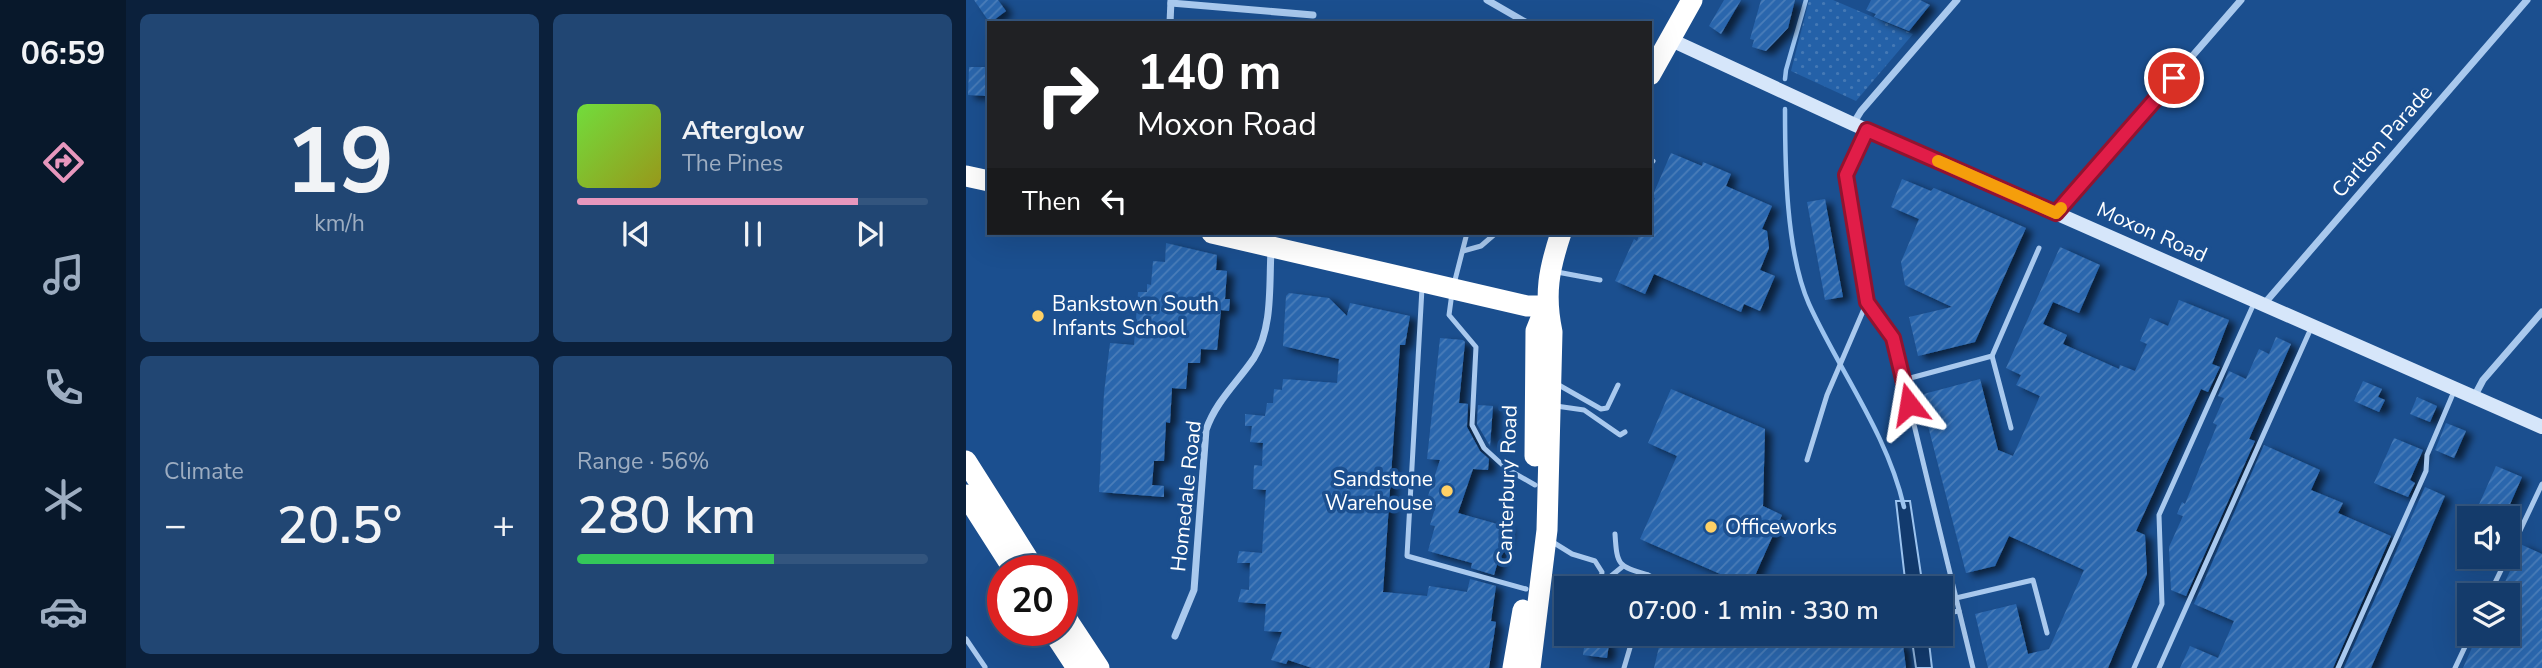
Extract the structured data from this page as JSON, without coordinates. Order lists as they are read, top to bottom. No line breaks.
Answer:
{"streets":{"highway":["Canterbury Road"],"main road":["Moxon Road"],"street":["Carlton Parade","Homedale Road"]},"crossings":[["Carlton Parade","Moxon Road"]],"places":["Bankstown South Infants School","Sandstone Warehouse","Officeworks"],"page":{"tabs":"06:59","tile":[["19","km/h"],"Climate",["Range · 56%","280 km"]],"turn":["140 m","Moxon Road"],"song":["Afterglow","The Pines"],"then":"Then","heat":["−","20.5°","+"],"limit":"20","trip":"07:00 · 1 min · 330 m"}}
